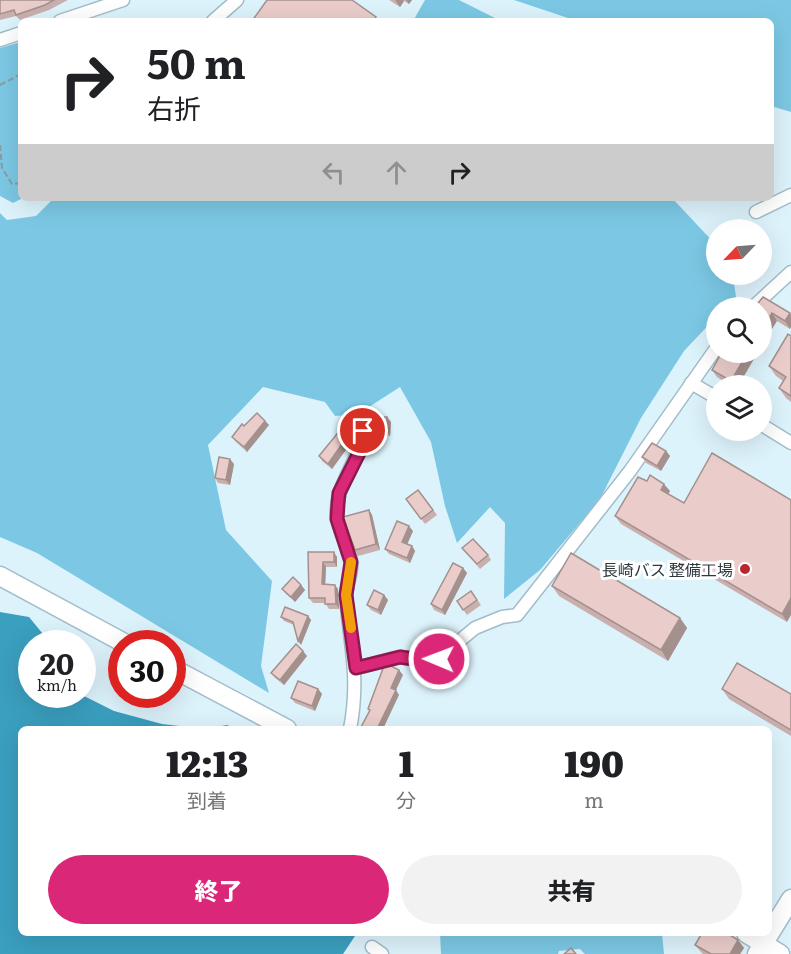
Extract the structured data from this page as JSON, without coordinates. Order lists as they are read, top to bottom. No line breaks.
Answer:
{"places":["長崎バス 整備工場"],"north":"bottom left","page":{"turn":["50 m","右折"],"speed":"20 km/h","limit":"30","eta":["12:13","到着","1","分","190","m"],"buttons":["終了","共有"]}}
